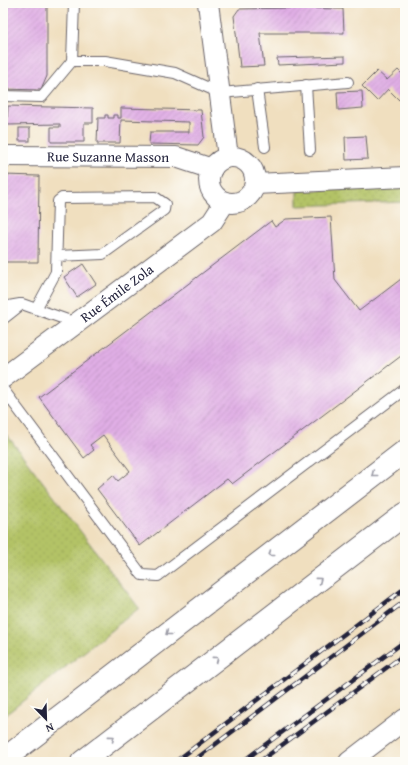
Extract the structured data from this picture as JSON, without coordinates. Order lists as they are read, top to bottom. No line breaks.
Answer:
{"streets":{"street":["Rue Suzanne Masson","Rue Émile Zola"]},"crossings":[["Rue Suzanne Masson","Rue Émile Zola"]],"north":"bottom right"}
